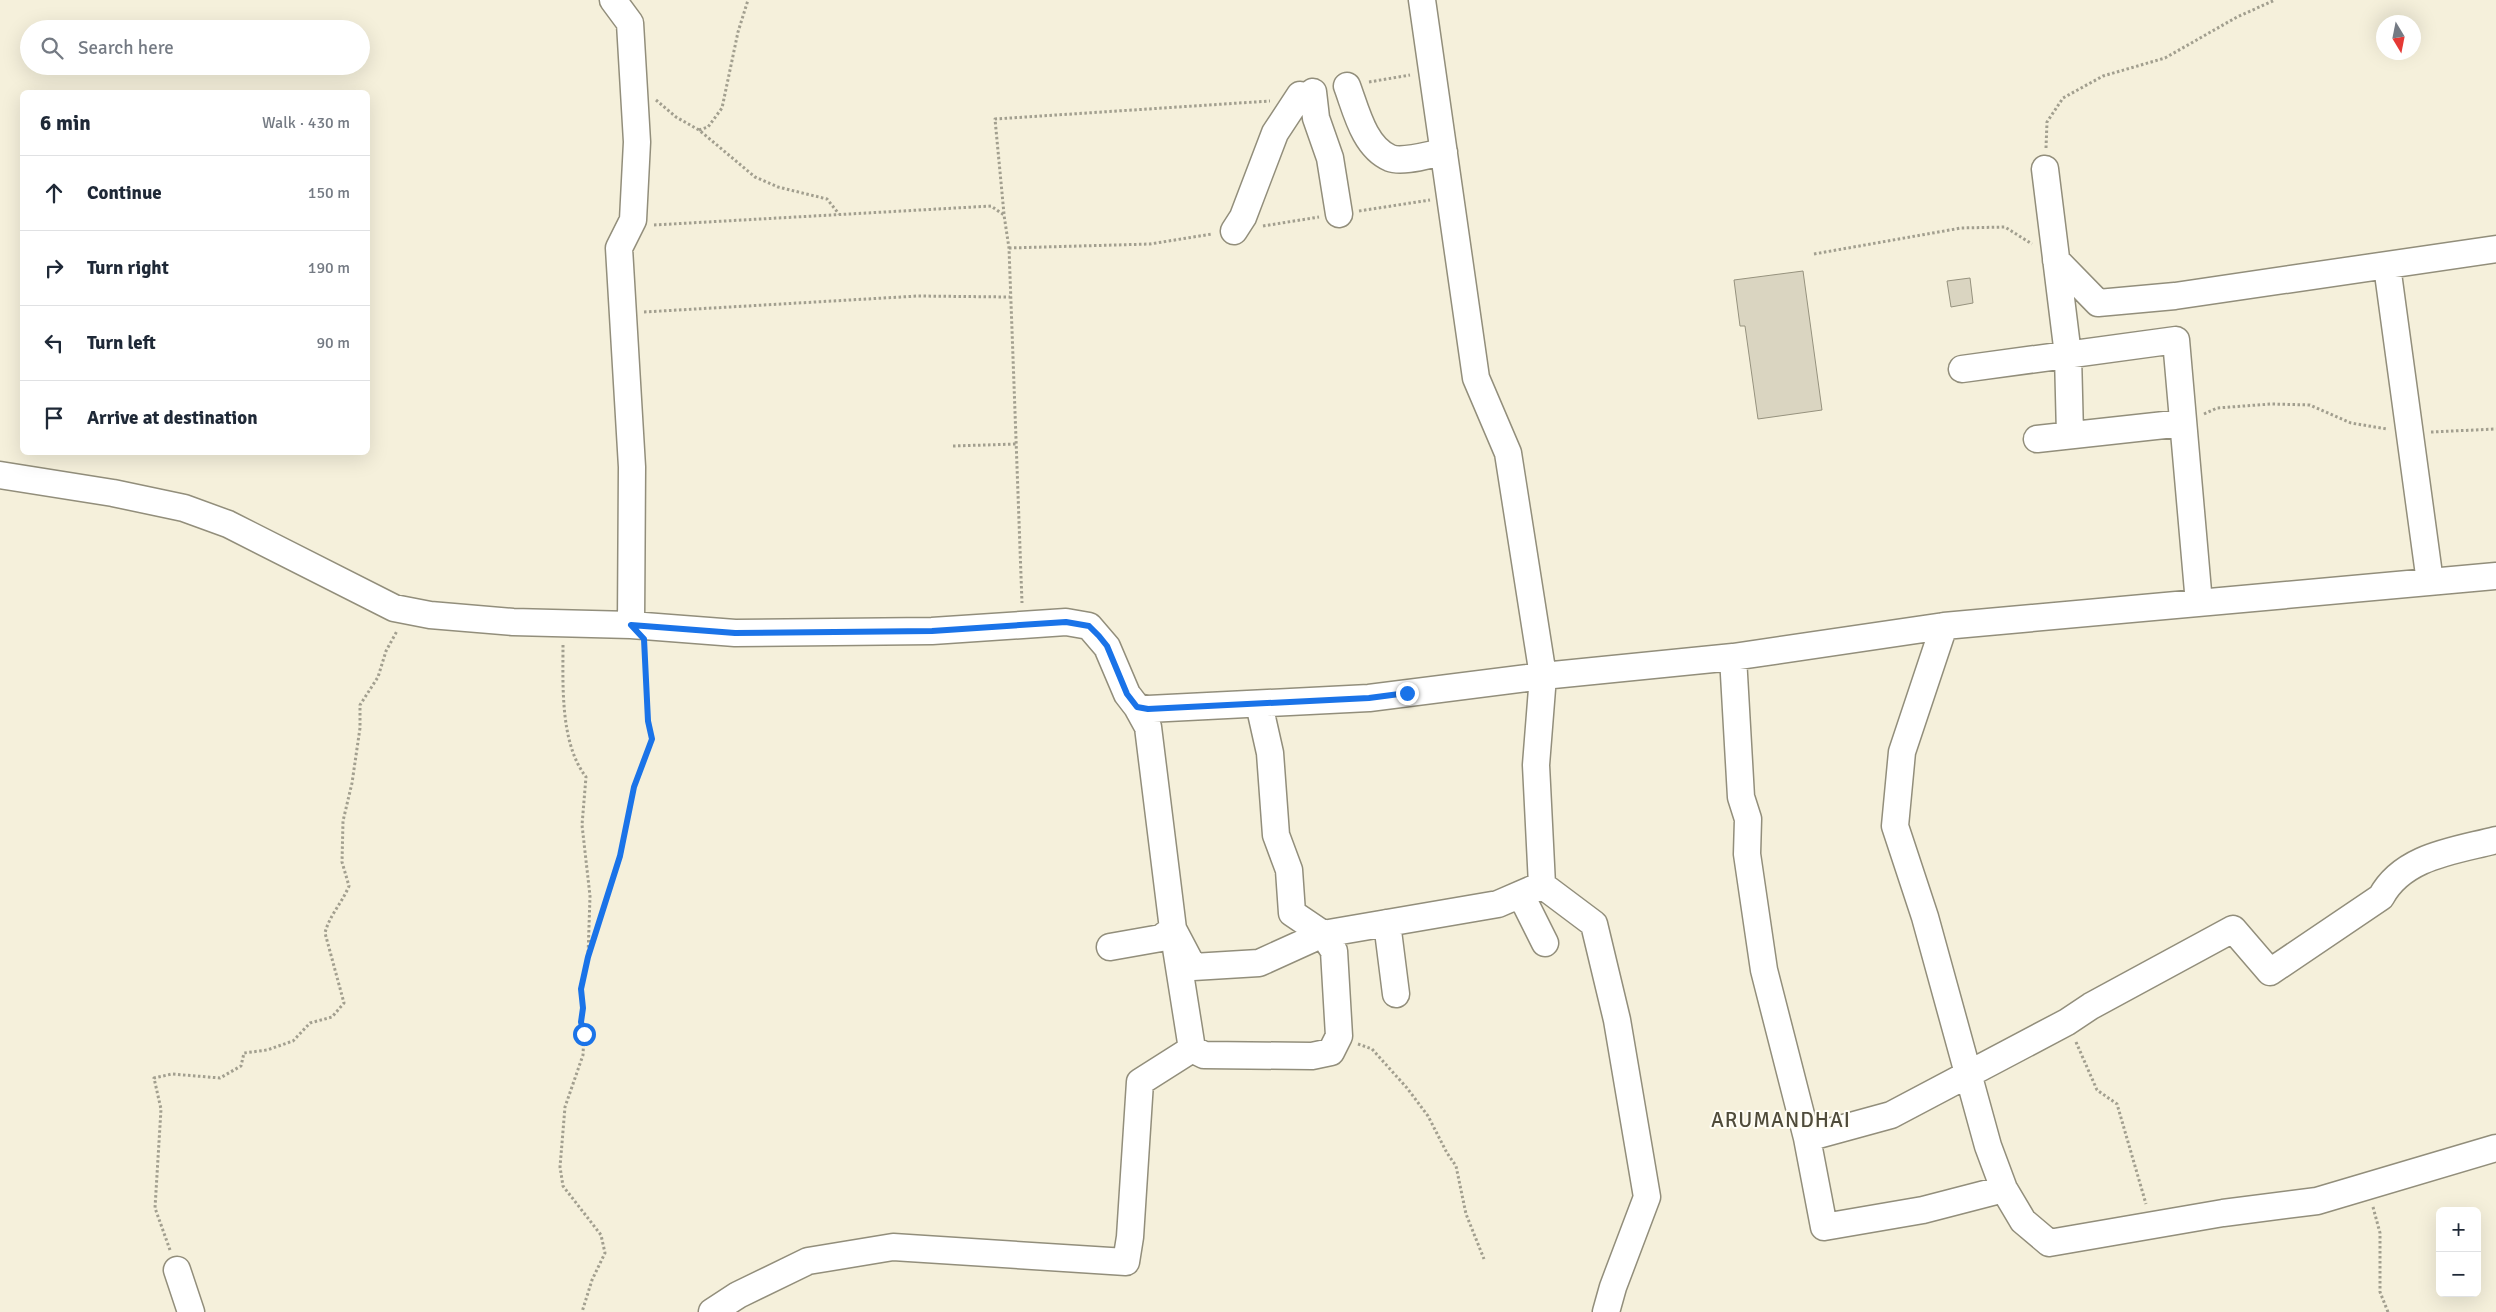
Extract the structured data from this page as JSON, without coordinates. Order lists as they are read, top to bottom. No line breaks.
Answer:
{"districts":["ARUMANDHAI"],"north":"bottom","page":{"search":"Search here","heading":["6 min","Walk · 430 m"],"list":[["Continue","150 m"],["Turn right","190 m"],["Turn left","90 m"],"Arrive at destination"],"map_buttons":["+","−"]}}
